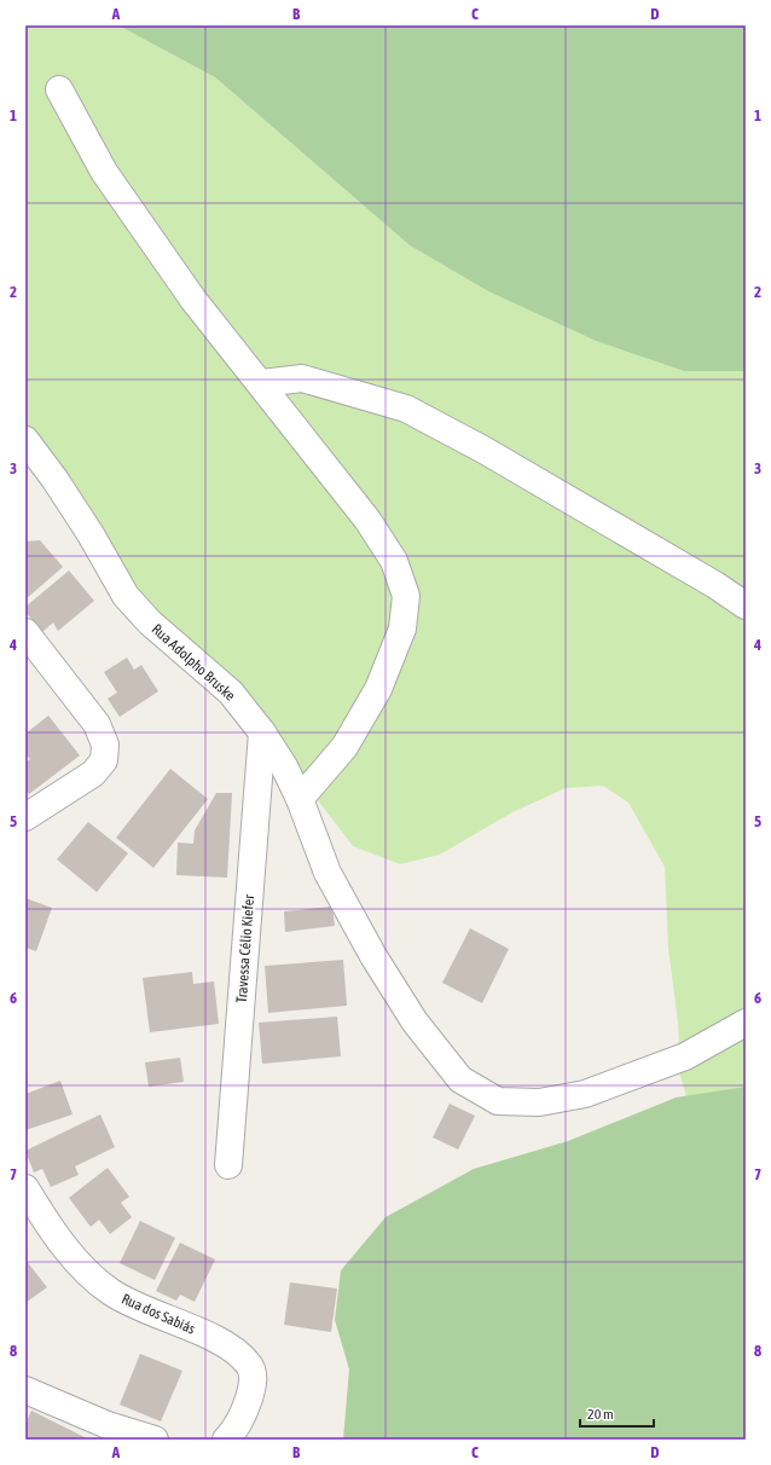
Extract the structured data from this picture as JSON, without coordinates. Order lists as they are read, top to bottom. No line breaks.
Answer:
{"streets":{"street":["Rua Adolpho Bruske","Travessa Célio Kiefer","Rua dos Sabiás"]},"crossings":[["Rua Adolpho Bruske","Travessa Célio Kiefer"]],"scale_bar":"20 m","grid":{"columns":["A","B","C","D"],"rows":["1","2","3","4","5","6","7","8"]}}
